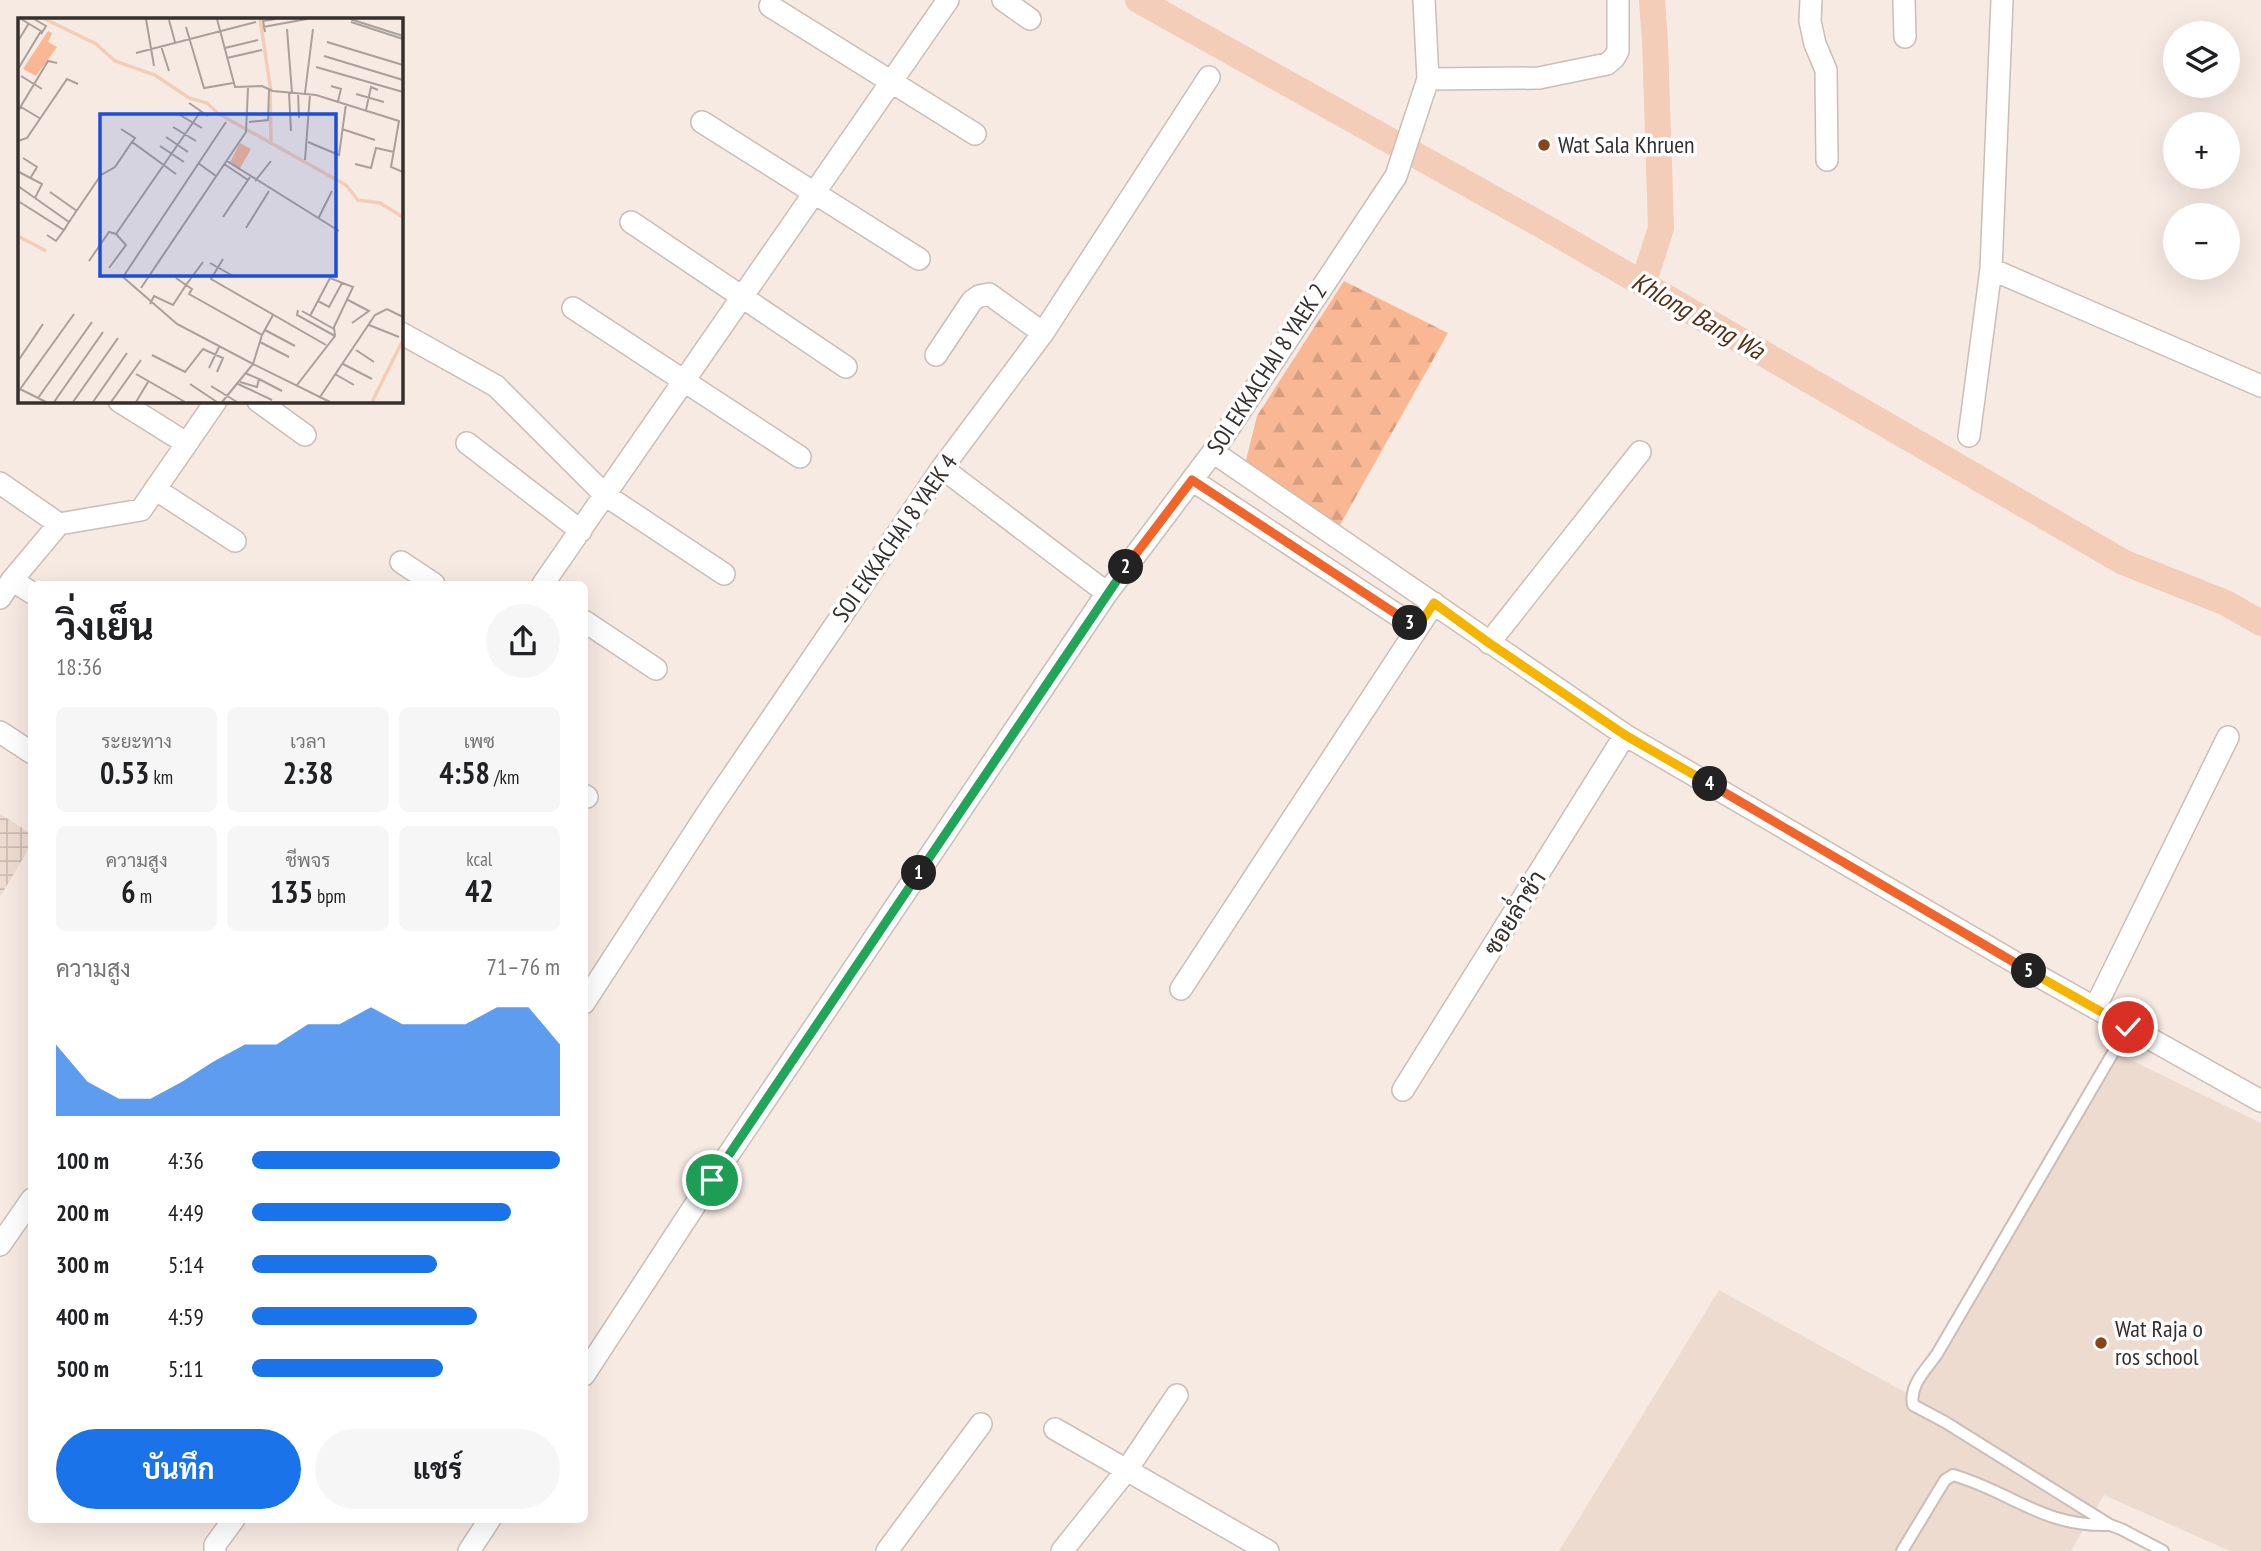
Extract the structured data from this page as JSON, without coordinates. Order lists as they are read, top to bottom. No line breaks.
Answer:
{"streets":{"street":["SOI EKKACHAI 8 YAEK 2","SOI EKKACHAI 8 YAEK 4","ซอยล่ำชำ"]},"water":["Khlong Bang Wa"],"places":["Wat Sala Khruen","Wat Raja o ros school"],"page":{"map_buttons":["+","−"],"pins":["2","3","4","1","5"],"heading":["วิ่งเย็น","18:36"],"stats":[["ระยะทาง","0.53 km"],["เวลา","2:38"],["เพซ","4:58 /km"],["ความสูง","6 m"],["ชีพจร","135 bpm"],["kcal","42"]],"chart":["ความสูง","71–76 m"],"list":[{"name":"100 m","note":"4:36"},{"name":"200 m","note":"4:49"},{"name":"300 m","note":"5:14"},{"name":"400 m","note":"4:59"},{"name":"500 m","note":"5:11"}],"buttons":["บันทึก","แชร์"]}}
